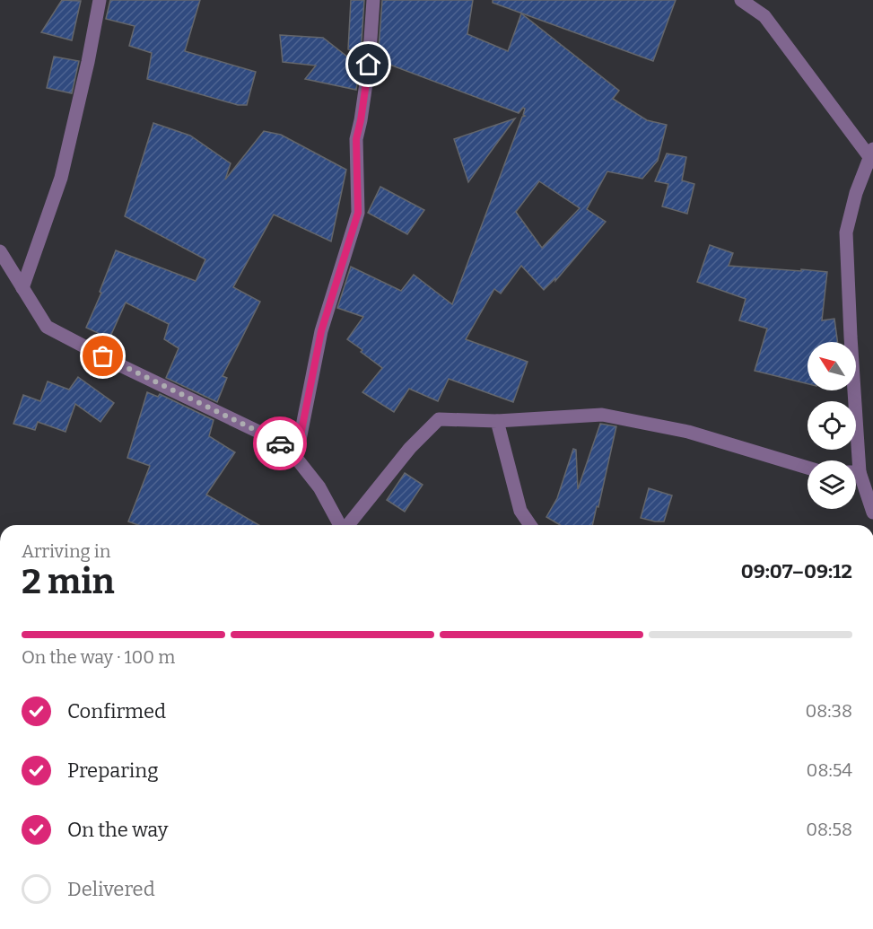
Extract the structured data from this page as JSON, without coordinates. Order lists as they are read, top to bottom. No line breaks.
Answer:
{"north":"top left","page":{"heading":["2 min","Arriving in","09:07–09:12"],"bar":"On the way · 100 m","list":[["Confirmed","08:38"],["Preparing","08:54"],["On the way","08:58"],"Delivered"]}}
